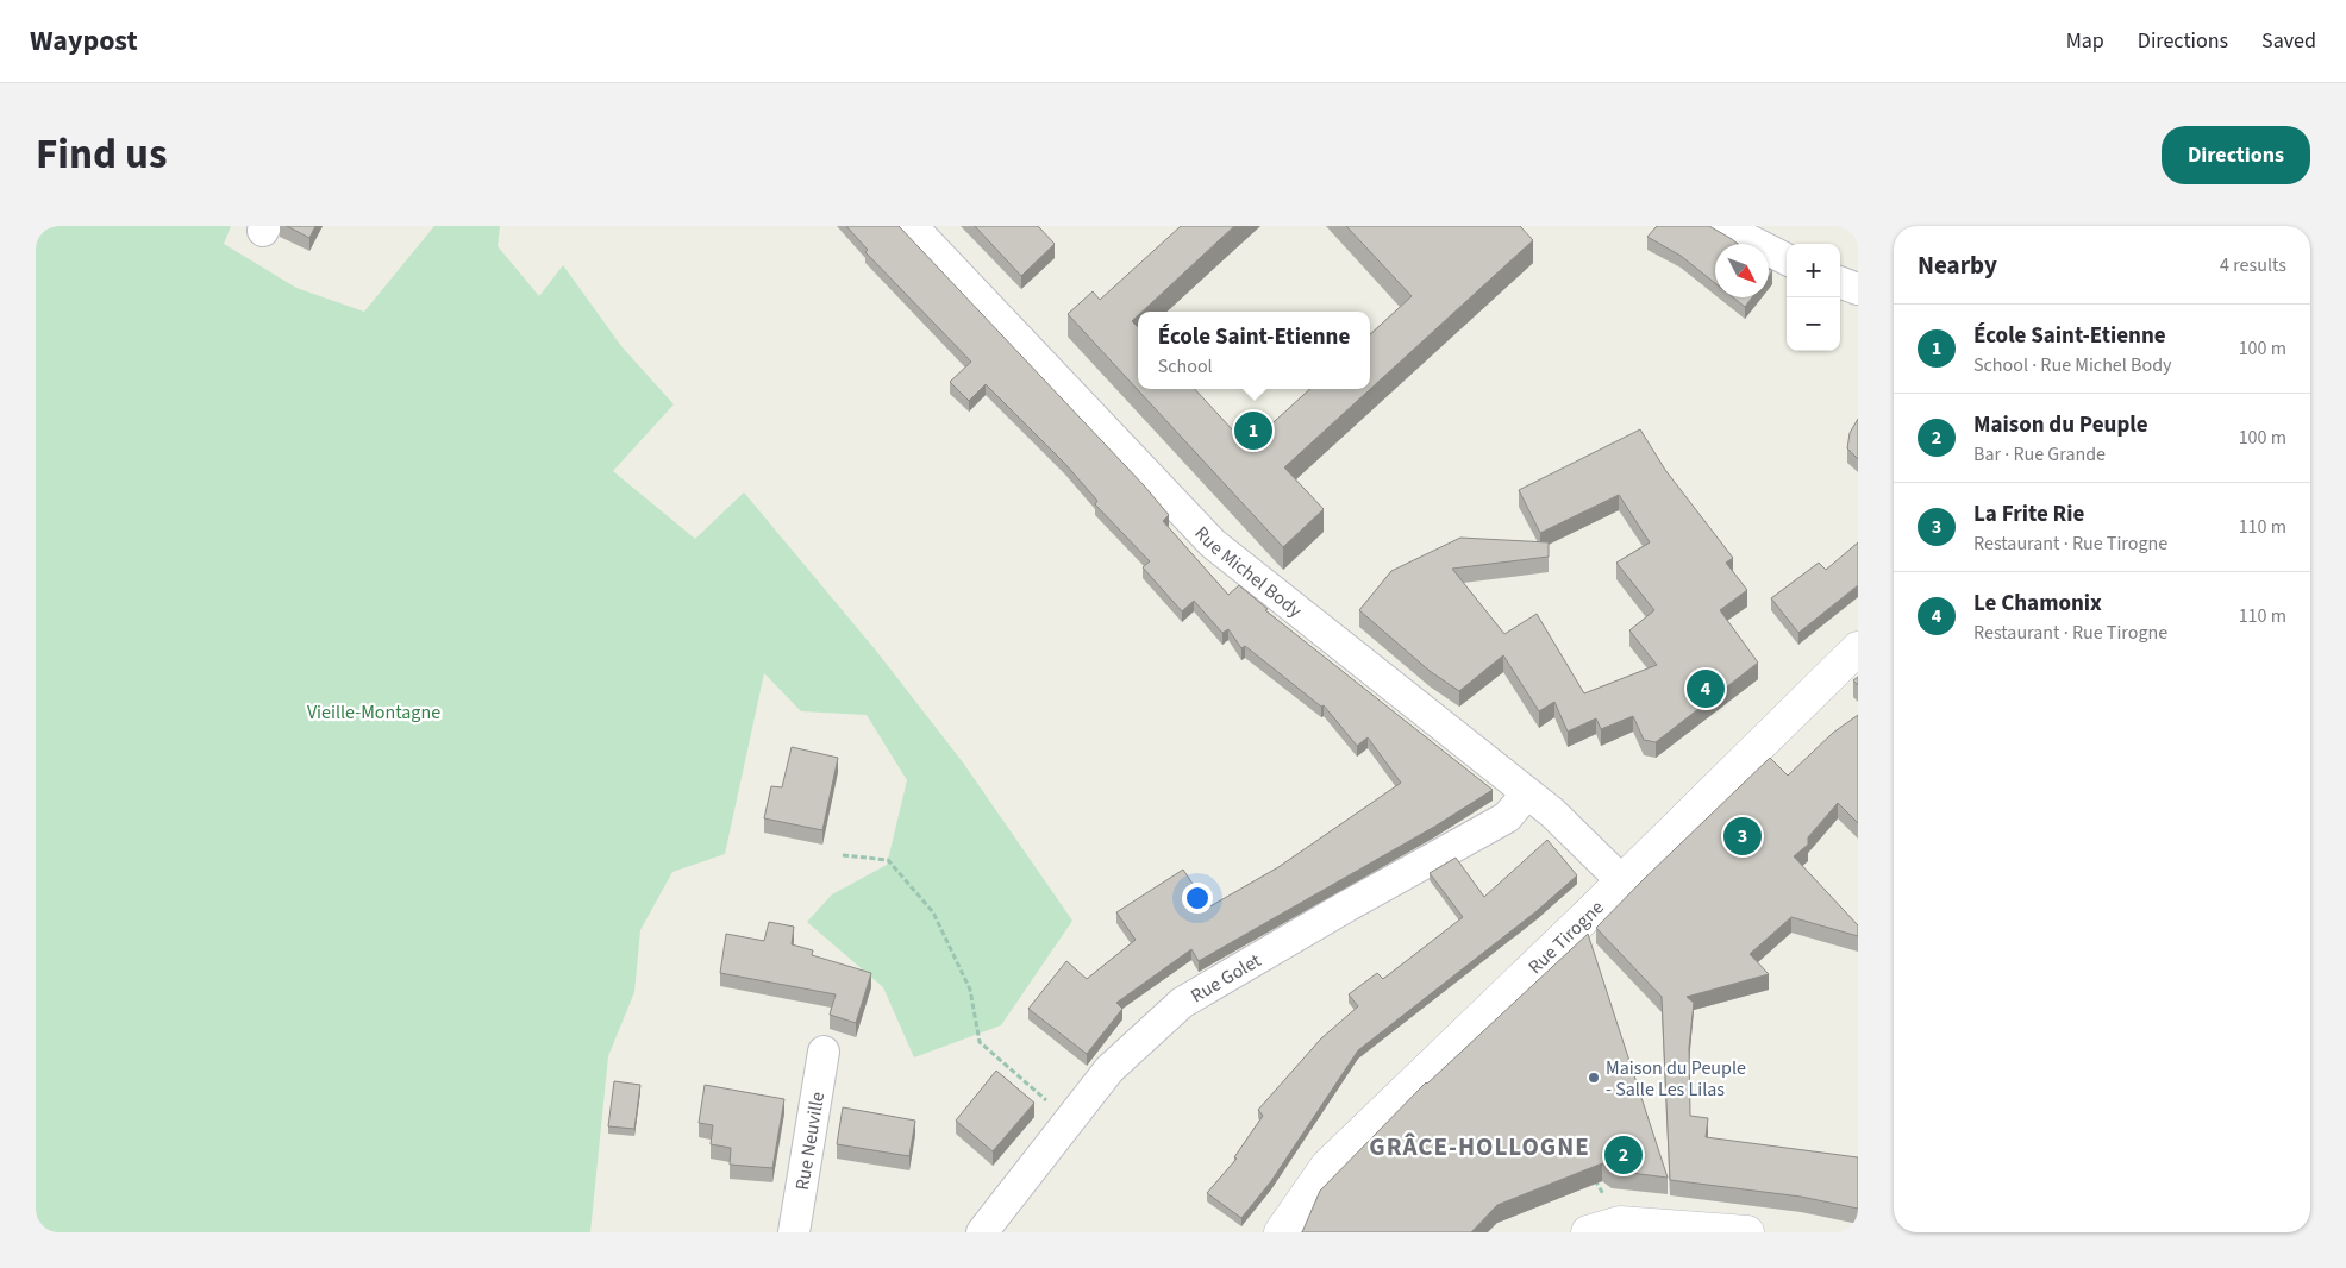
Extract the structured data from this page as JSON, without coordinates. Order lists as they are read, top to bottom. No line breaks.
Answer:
{"streets":{"street":["Rue Michel Body","Rue Tirogne","Rue Golet","Rue Neuville"]},"crossings":[["Rue Michel Body","Rue Tirogne"],["Rue Michel Body","Rue Golet"]],"districts":["GRÂCE-HOLLOGNE"],"parks":["Vieille-Montagne"],"places":["Maison du Peuple - Salle Les Lilas"],"north":"bottom right","page":{"header":"Waypost","nav":["Map","Directions","Saved"],"title":"Find us","buttons":"Directions","heading":["Nearby","4 results"],"map_buttons":["+","−"],"list":[{"mark":"1","name":"École Saint-Etienne","note":"School · Rue Michel Body","value":"100 m"},{"mark":"2","name":"Maison du Peuple","note":"Bar · Rue Grande","value":"100 m"},{"mark":"3","name":"La Frite Rie","note":"Restaurant · Rue Tirogne","value":"110 m"},{"mark":"4","name":"Le Chamonix","note":"Restaurant · Rue Tirogne","value":"110 m"}],"popup":["École Saint-Etienne","School"],"pins":["1","4","3","2"]}}
